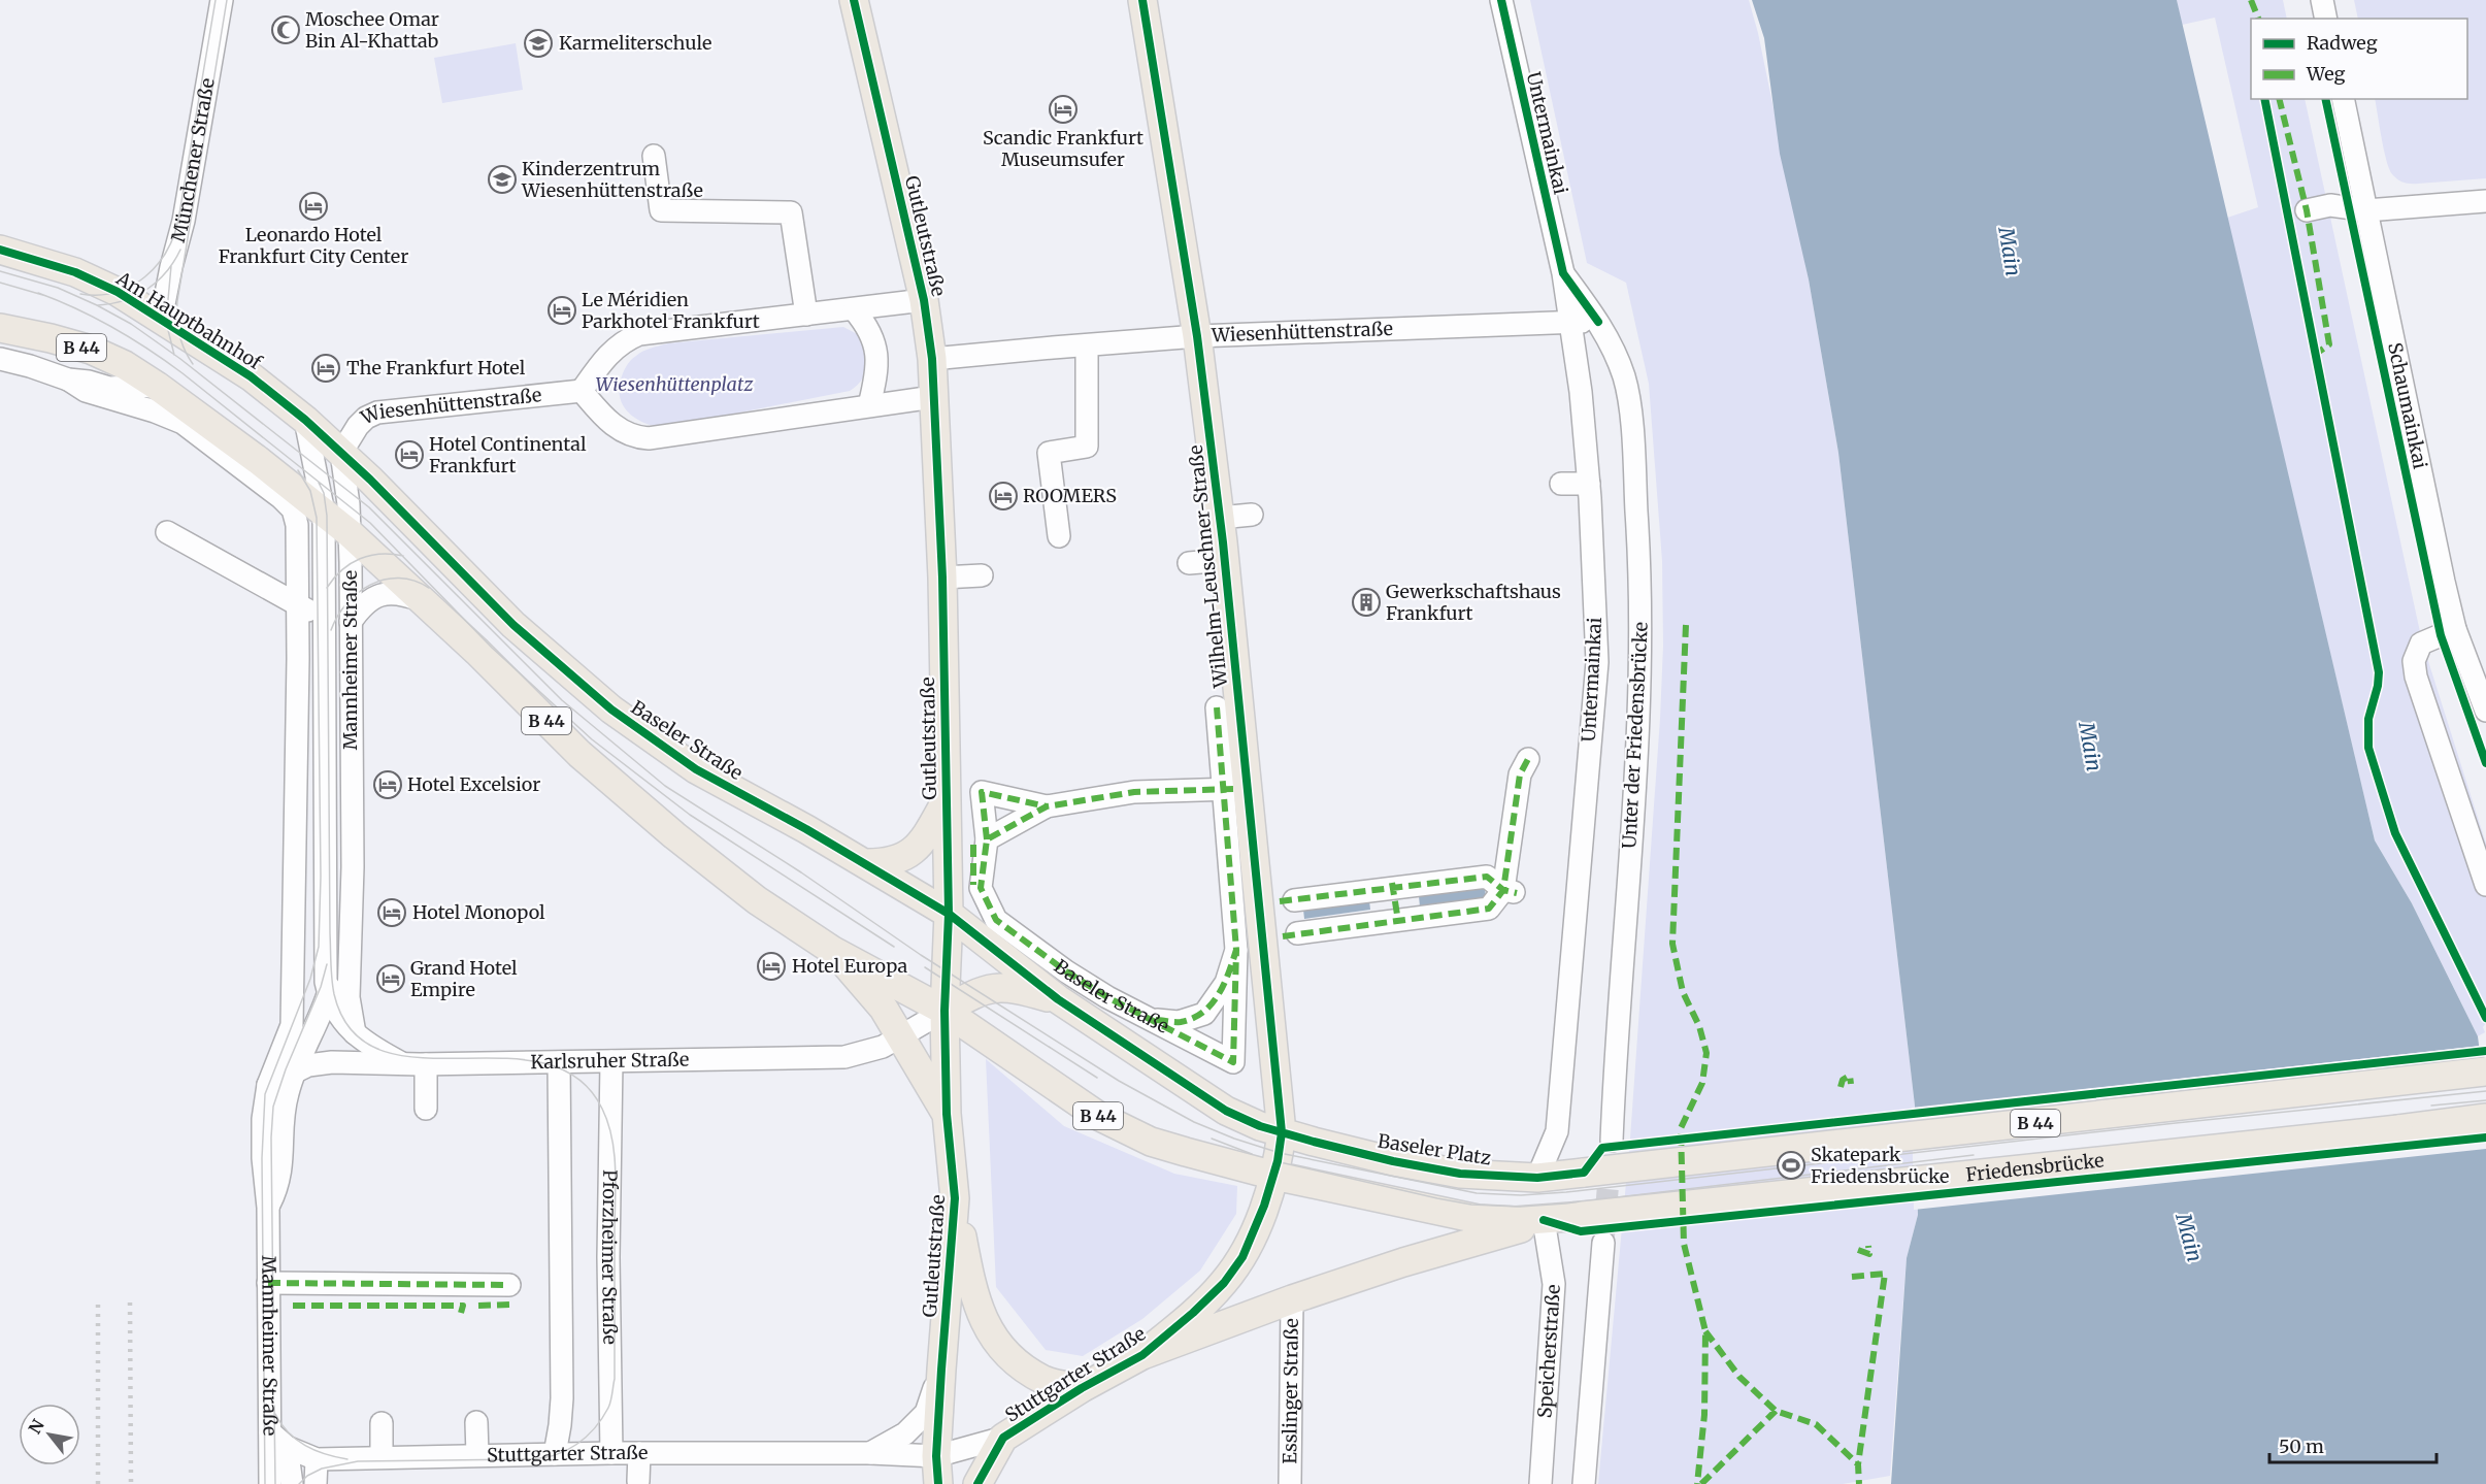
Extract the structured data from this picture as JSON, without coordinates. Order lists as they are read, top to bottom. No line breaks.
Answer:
{"streets":{"main road":["Gutleutstraße","Am Hauptbahnhof","B 44","Wilhelm-Leuschner-Straße","Baseler Straße","Baseler Platz","Friedensbrücke","Stuttgarter Straße"],"street":["Untermainkai","Münchener Straße","Wiesenhüttenstraße","Schaumainkai","Mannheimer Straße","Unter der Friedensbrücke","Karlsruher Straße","Pforzheimer Straße","Speicherstraße","Esslinger Straße"]},"crossings":[["Untermainkai","Wiesenhüttenstraße"],["Untermainkai","Unter der Friedensbrücke"],["Untermainkai","Baseler Platz"],["Münchener Straße","Am Hauptbahnhof"],["Gutleutstraße","Wiesenhüttenstraße"],["Gutleutstraße","B 44"],["Gutleutstraße","Baseler Straße"],["Gutleutstraße","Karlsruher Straße"],["Gutleutstraße","Stuttgarter Straße"],["Am Hauptbahnhof","Wiesenhüttenstraße"],["Am Hauptbahnhof","Mannheimer Straße"],["Am Hauptbahnhof","Baseler Straße"],["Wiesenhüttenstraße","Wilhelm-Leuschner-Straße"],["Wiesenhüttenstraße","Mannheimer Straße"],["Wiesenhüttenstraße","Unter der Friedensbrücke"],["Wiesenhüttenstraße","Baseler Straße"],["B 44","Mannheimer Straße"],["B 44","Baseler Straße"],["B 44","Karlsruher Straße"],["B 44","Baseler Platz"],["B 44","Friedensbrücke"],["B 44","Speicherstraße"],["B 44","Stuttgarter Straße"],["Wilhelm-Leuschner-Straße","Baseler Straße"],["Wilhelm-Leuschner-Straße","Baseler Platz"],["Mannheimer Straße","Baseler Straße"],["Mannheimer Straße","Karlsruher Straße"],["Mannheimer Straße","Stuttgarter Straße"],["Baseler Straße","Baseler Platz"],["Karlsruher Straße","Pforzheimer Straße"],["Friedensbrücke","Speicherstraße"],["Pforzheimer Straße","Stuttgarter Straße"],["Stuttgarter Straße","Esslinger Straße"]],"water":["Main"],"parks":["Wiesenhüttenplatz"],"places":{"mosque":["Moschee Omar Bin Al-Khattab"],"school or university":["Karmeliterschule","Kinderzentrum Wiesenhüttenstraße"],"hotel":["Scandic Frankfurt Museumsufer","Leonardo Hotel Frankfurt City Center","Le Méridien Parkhotel Frankfurt","The Frankfurt Hotel","Hotel Continental Frankfurt","ROOMERS","Hotel Excelsior","Hotel Monopol","Hotel Europa","Grand Hotel Empire"],"building":["Gewerkschaftshaus Frankfurt"],"sports":["Skatepark Friedensbrücke"]},"legend":["Radweg","Weg"],"scale_bar":"50 m","north":"top left"}
